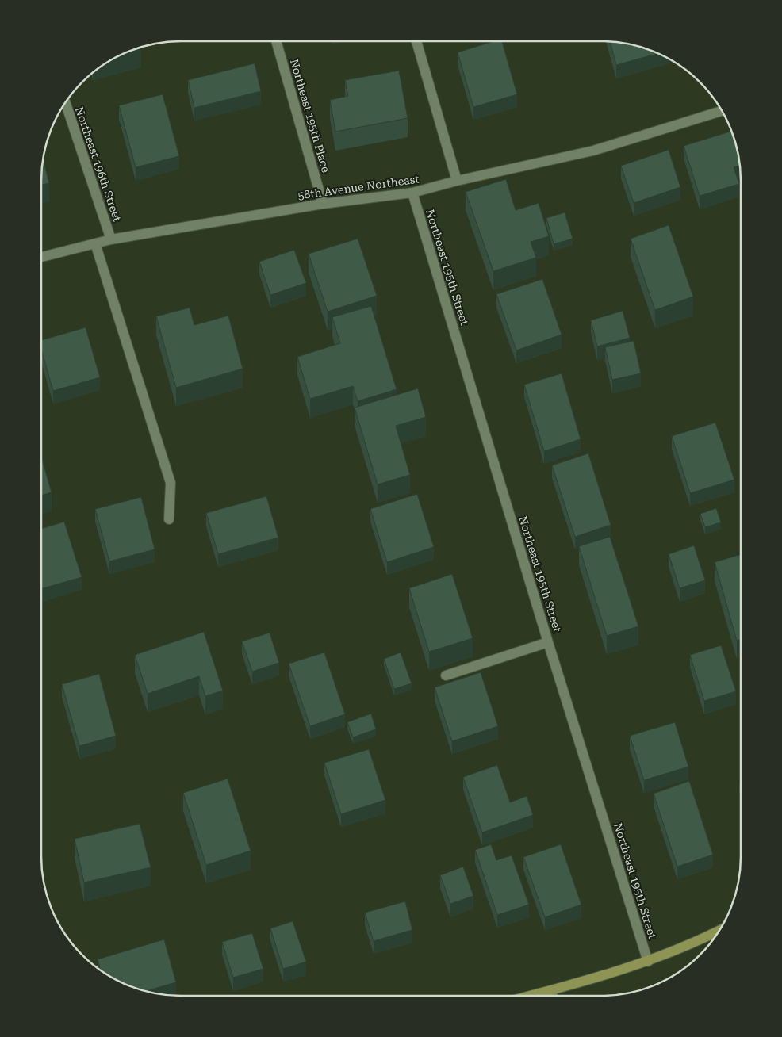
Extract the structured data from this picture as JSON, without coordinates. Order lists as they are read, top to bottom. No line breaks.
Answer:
{"streets":{"street":["Northeast 195th Place","Northeast 196th Street","58th Avenue Northeast","Northeast 195th Street"]},"crossings":[["Northeast 195th Place","58th Avenue Northeast"],["Northeast 196th Street","58th Avenue Northeast"],["58th Avenue Northeast","Northeast 195th Street"]]}
